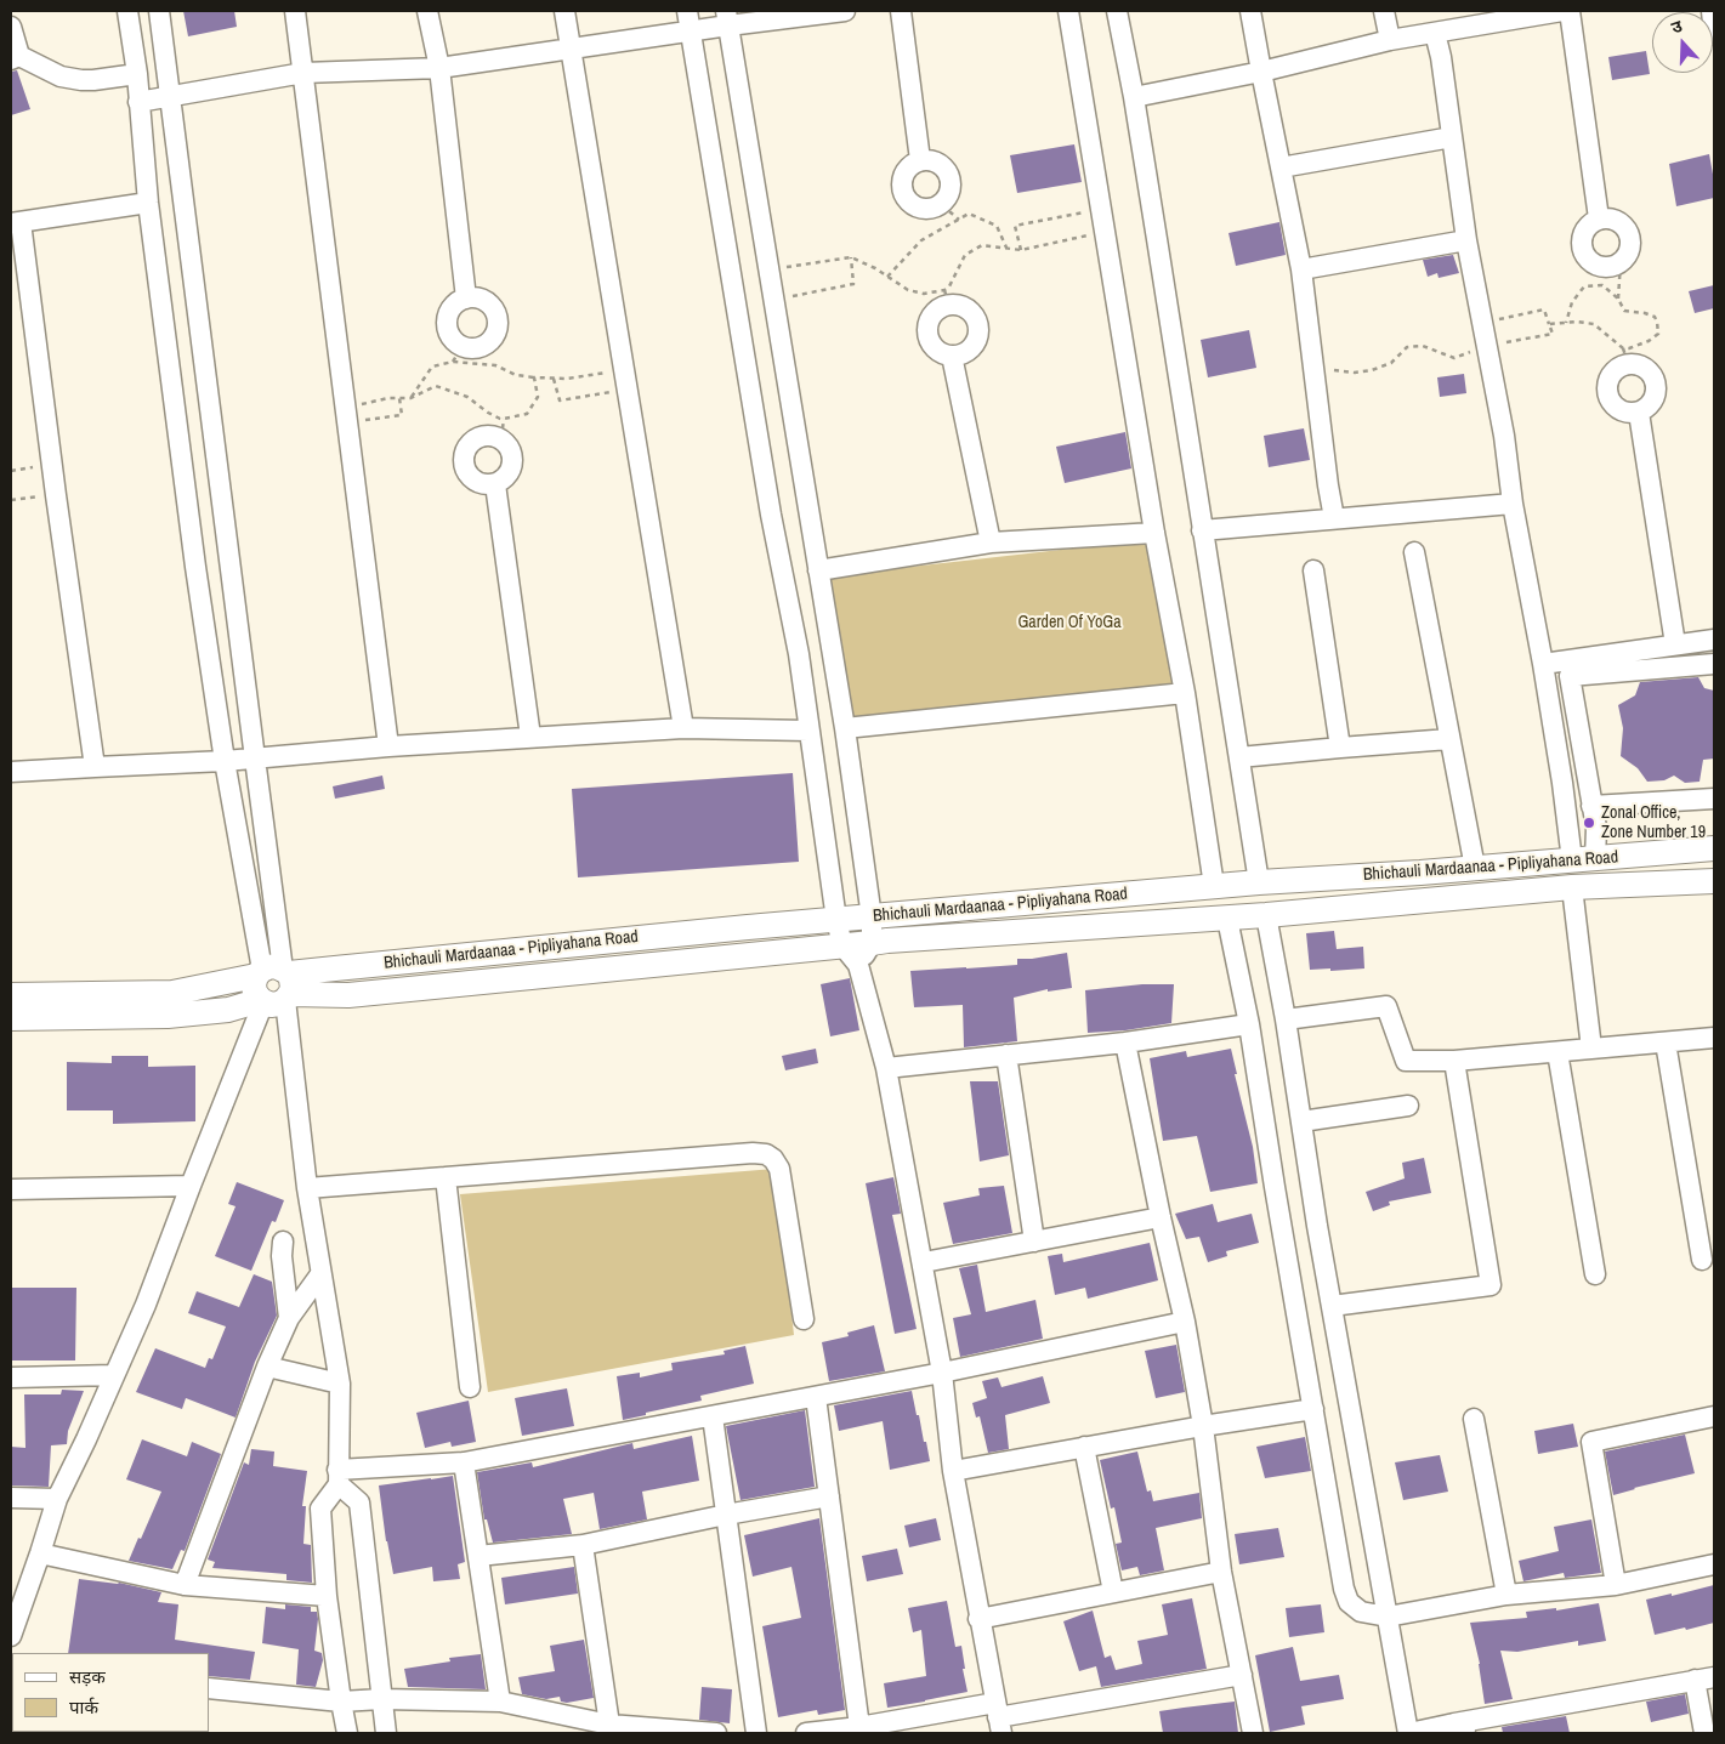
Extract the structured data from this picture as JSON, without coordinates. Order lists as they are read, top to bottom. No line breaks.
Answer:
{"streets":{"main road":["Bhichauli Mardaanaa - Pipliyahana Road"]},"parks":["Garden Of YoGa"],"places":["Zonal Office, Zone Number 19"],"legend":["सड़क","पार्क"],"north":"top"}
